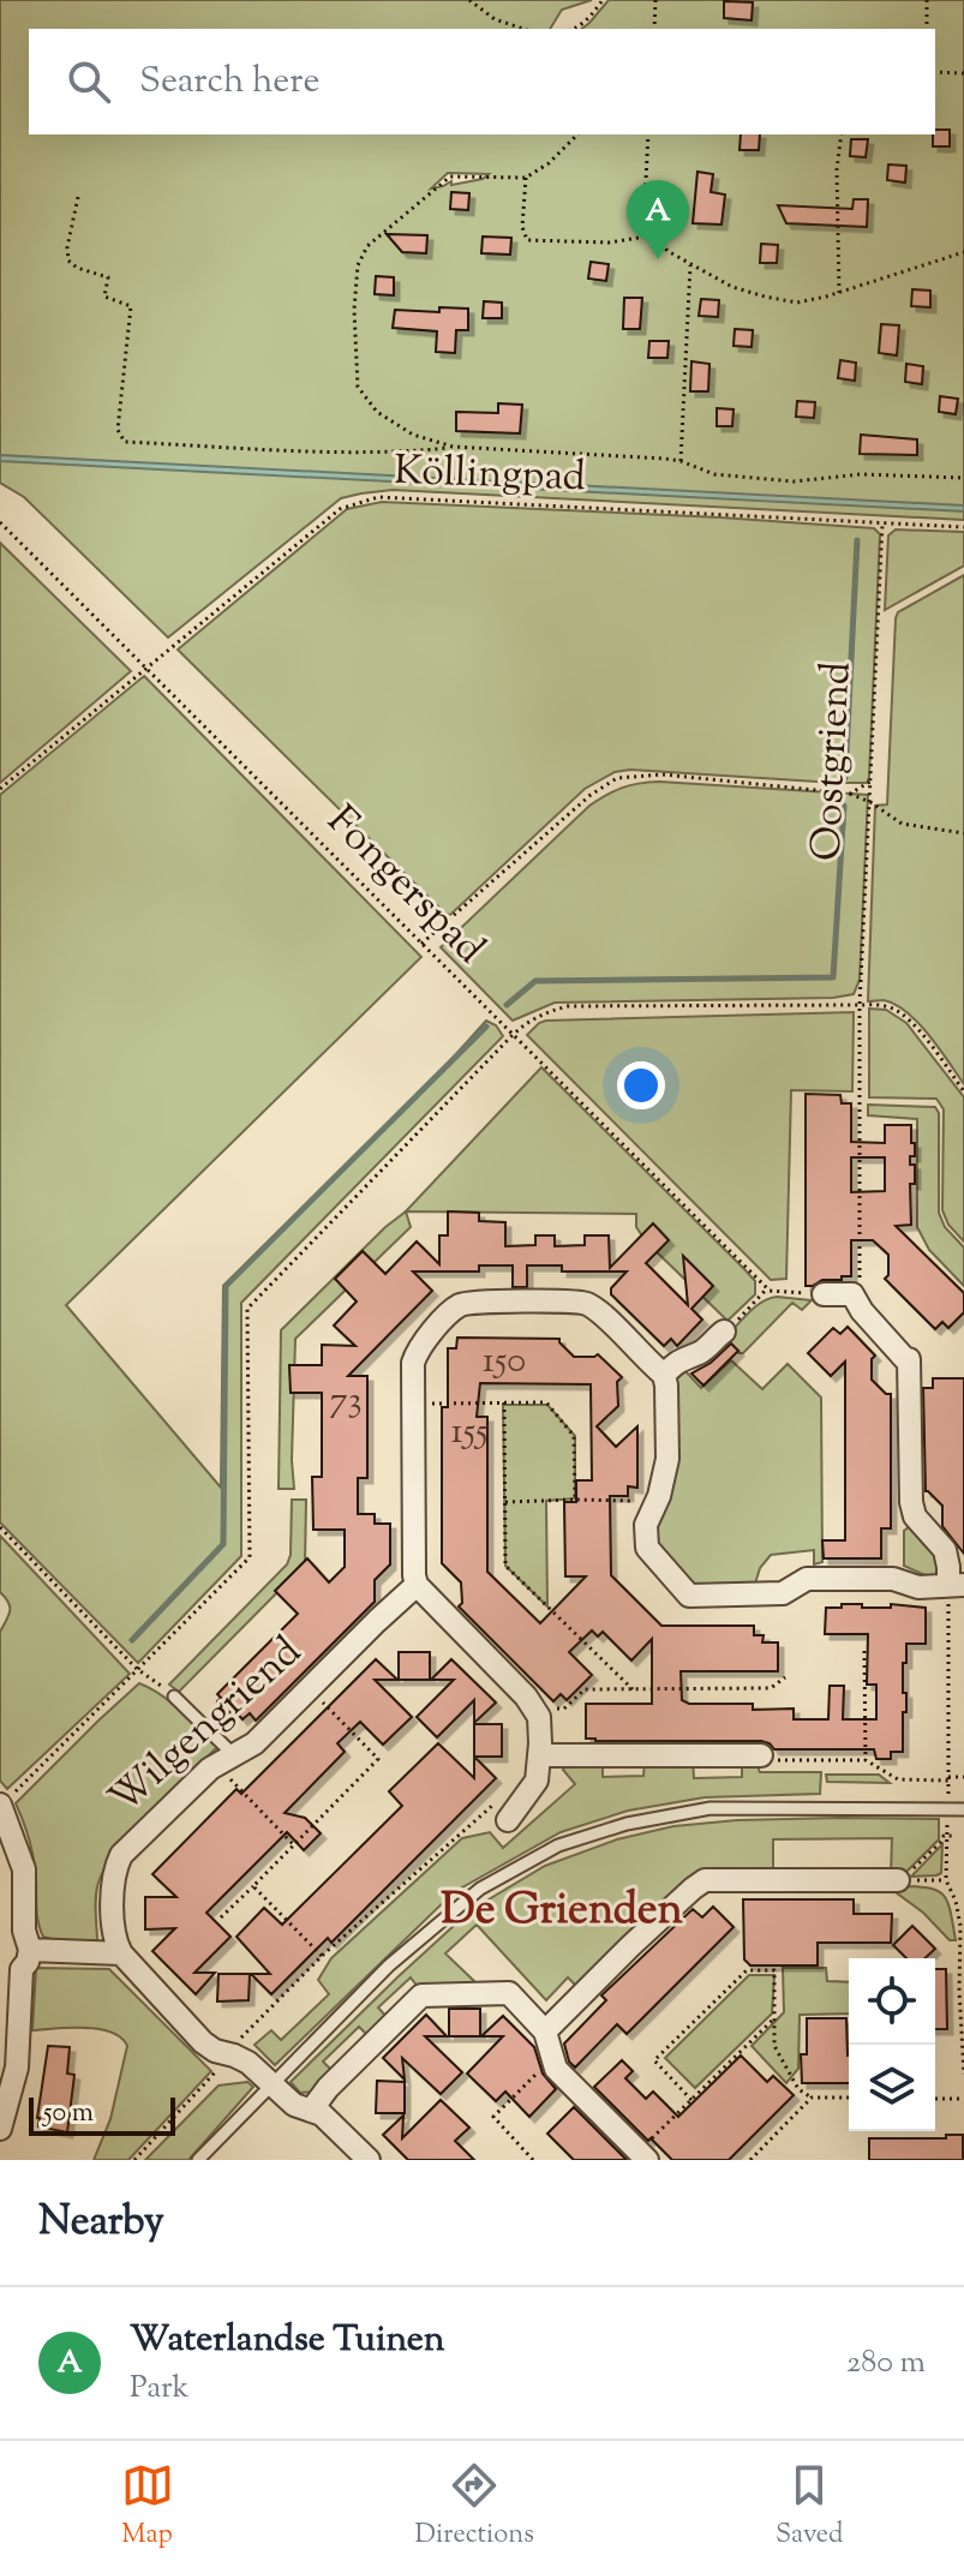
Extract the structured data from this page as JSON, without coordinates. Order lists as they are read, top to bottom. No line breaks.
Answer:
{"streets":{"street":["Wilgengriend"],"path":["Köllingpad","Oostgriend","Fongerspad"]},"crossings":[["Köllingpad","Oostgriend"],["Köllingpad","Fongerspad"]],"districts":["De Grienden"],"house_numbers":["150","73","155"],"scale_bar":"50 m","page":{"search":"Search here","pins":"A","scale":"50 m","heading":"Nearby","list":[{"mark":"A","name":"Waterlandse Tuinen","note":"Park","value":"280 m"}],"nav":["Map","Directions","Saved"]}}
